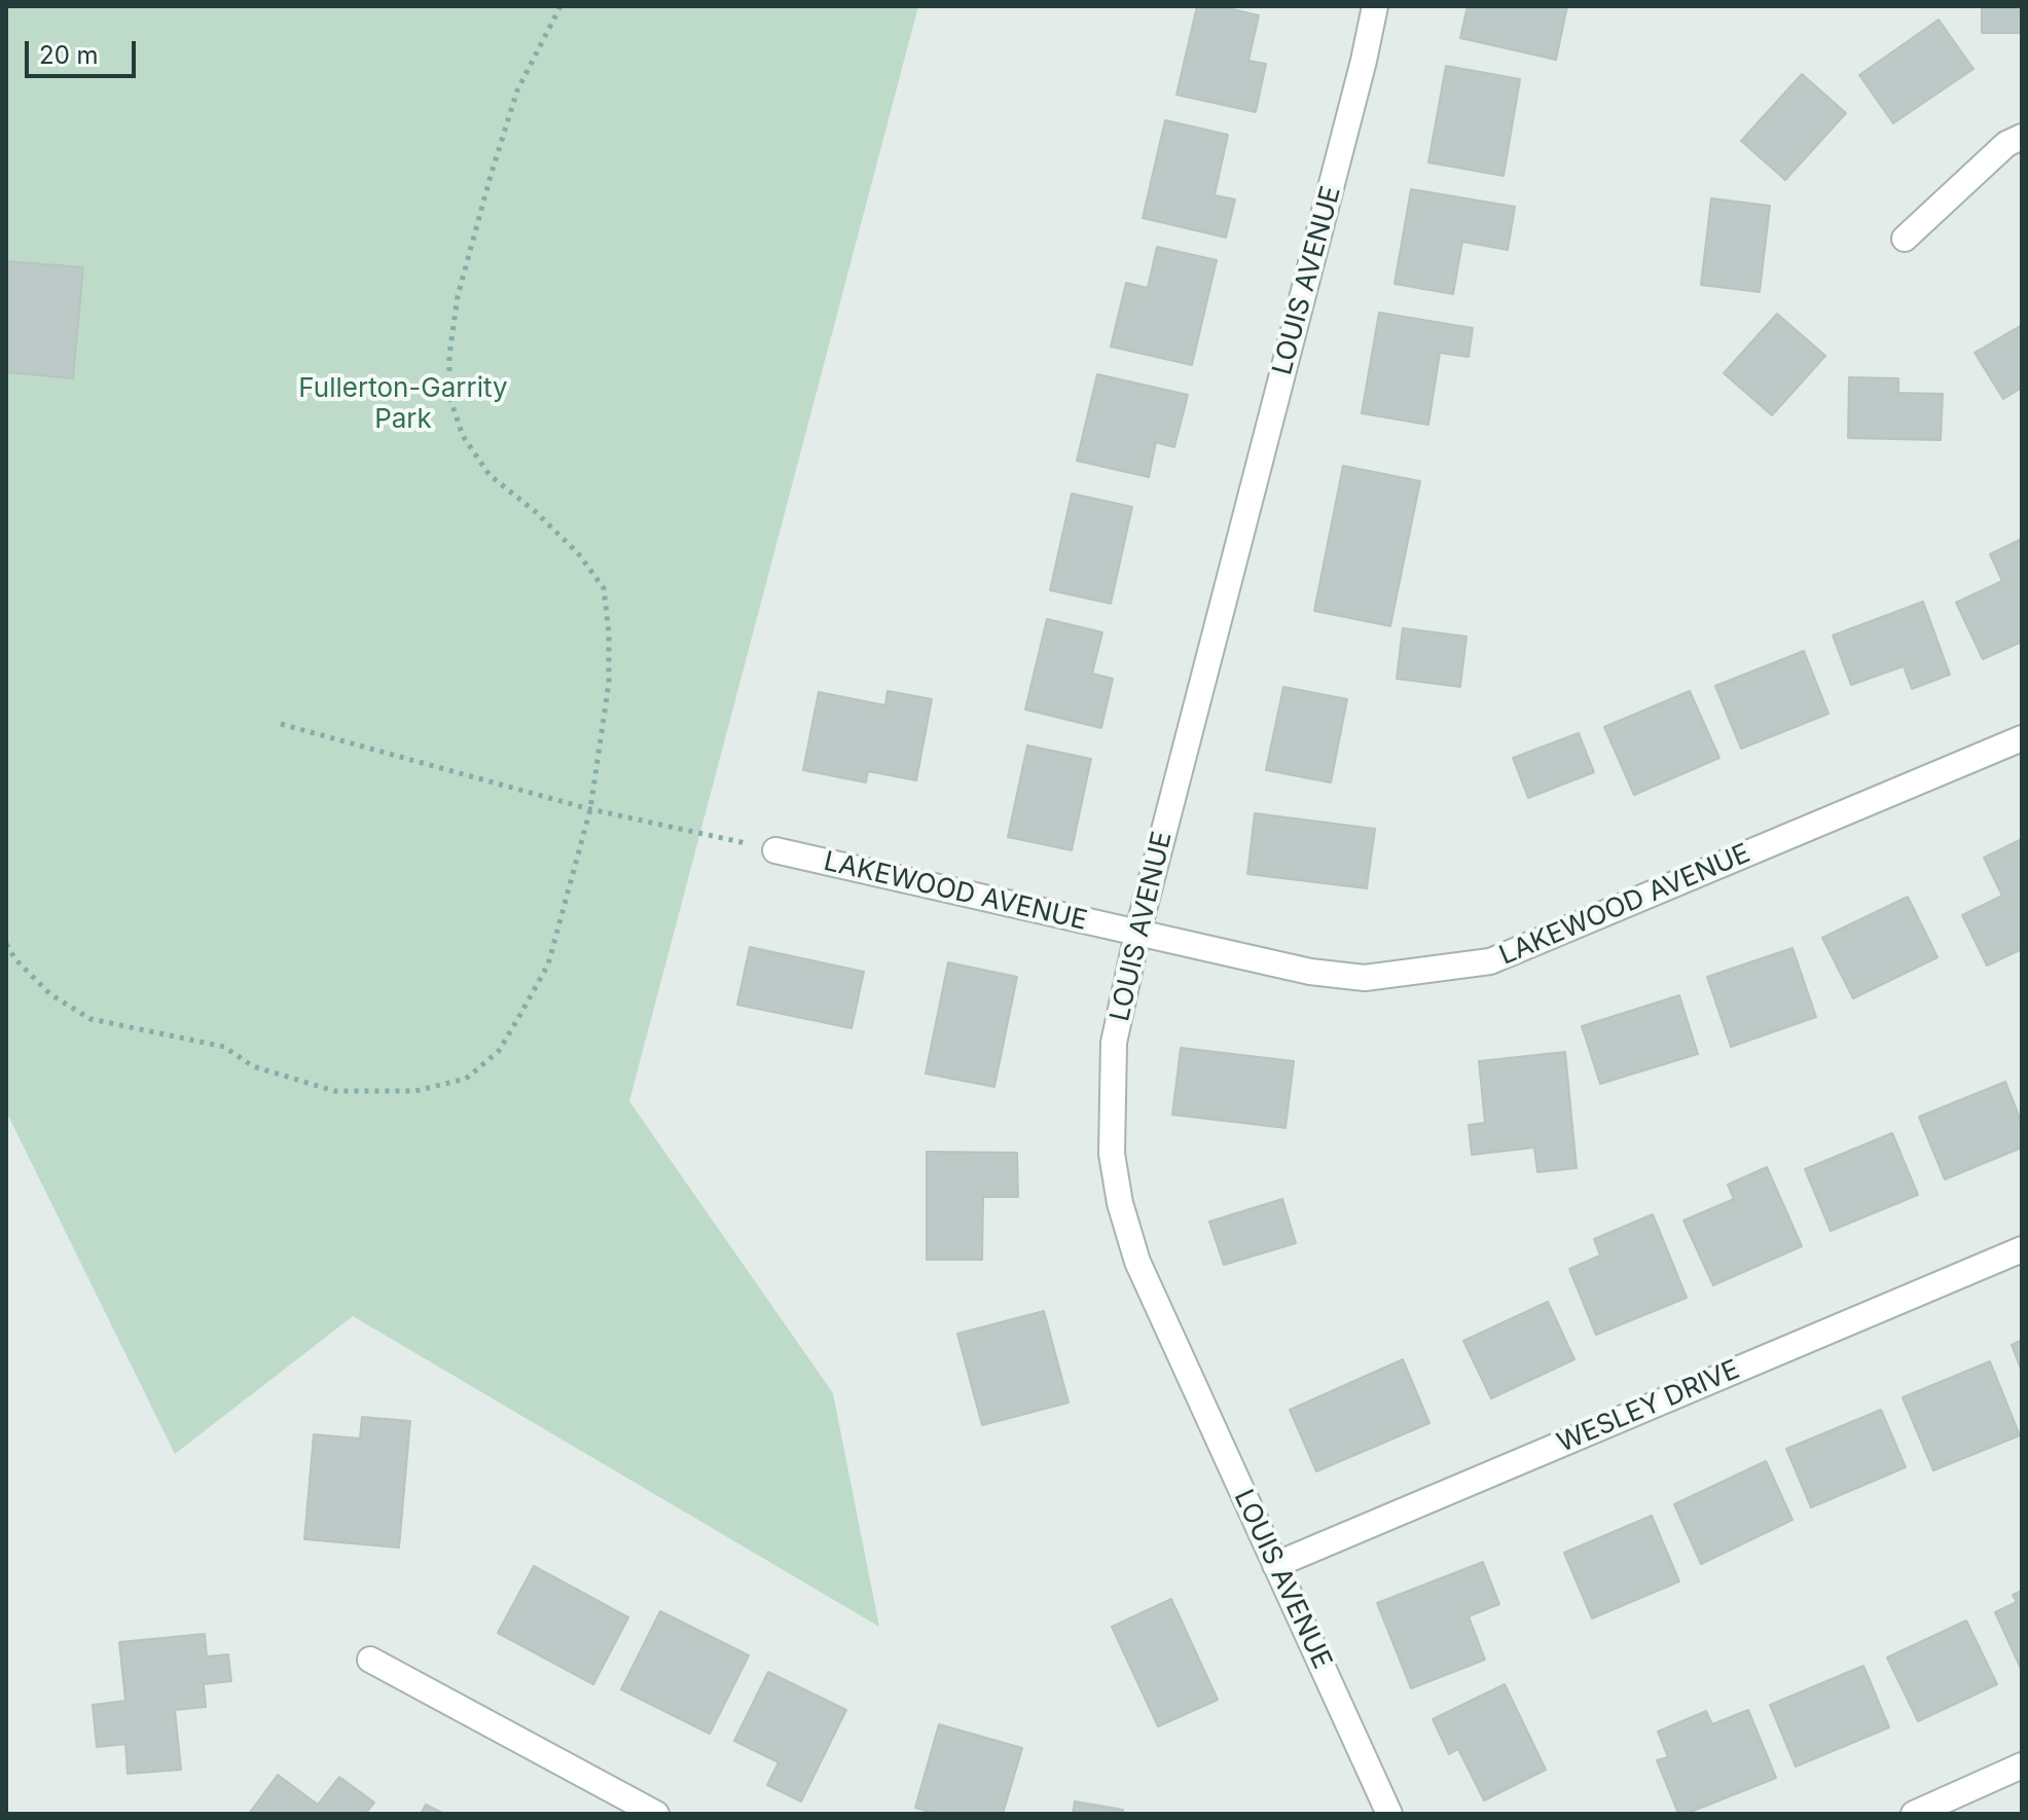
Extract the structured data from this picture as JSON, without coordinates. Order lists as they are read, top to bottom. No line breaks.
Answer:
{"streets":{"street":["LOUIS AVENUE","LAKEWOOD AVENUE","WESLEY DRIVE"]},"crossings":[["LOUIS AVENUE","LAKEWOOD AVENUE"],["LOUIS AVENUE","WESLEY DRIVE"]],"parks":["Fullerton-Garrity Park"],"scale_bar":"20 m"}
